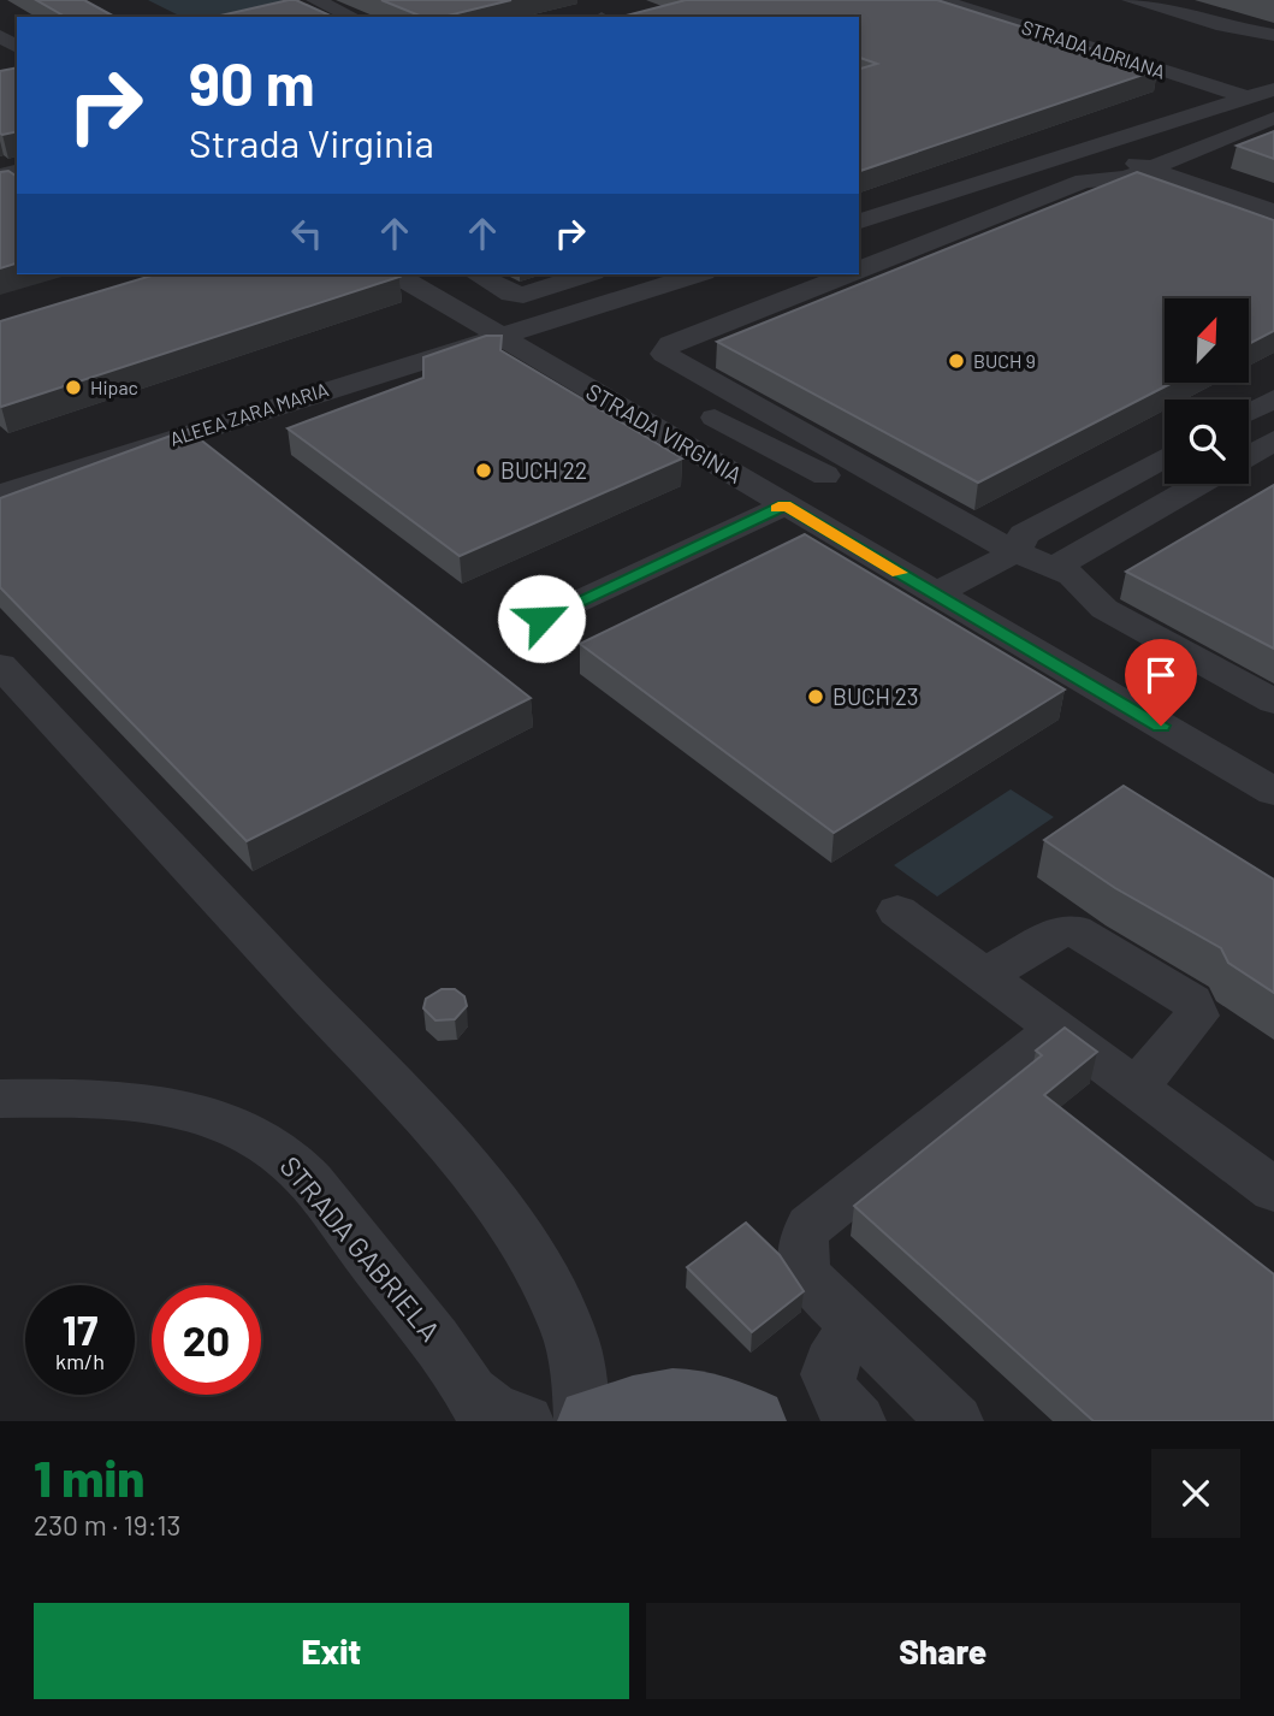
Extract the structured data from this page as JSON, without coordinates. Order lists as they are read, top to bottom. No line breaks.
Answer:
{"streets":{"street":["STRADA ADRIANA","ALEEA ZARA MARIA","STRADA VIRGINIA","STRADA GABRIELA"]},"crossings":[["ALEEA ZARA MARIA","STRADA VIRGINIA"]],"places":["BUCH 9","Hipac","BUCH 22","BUCH 23"],"north":"top right","page":{"turn":["90 m","Strada Virginia"],"speed":"17 km/h","limit":"20","heading":["1 min","230 m · 19:13"],"buttons":["Exit","Share"]}}
